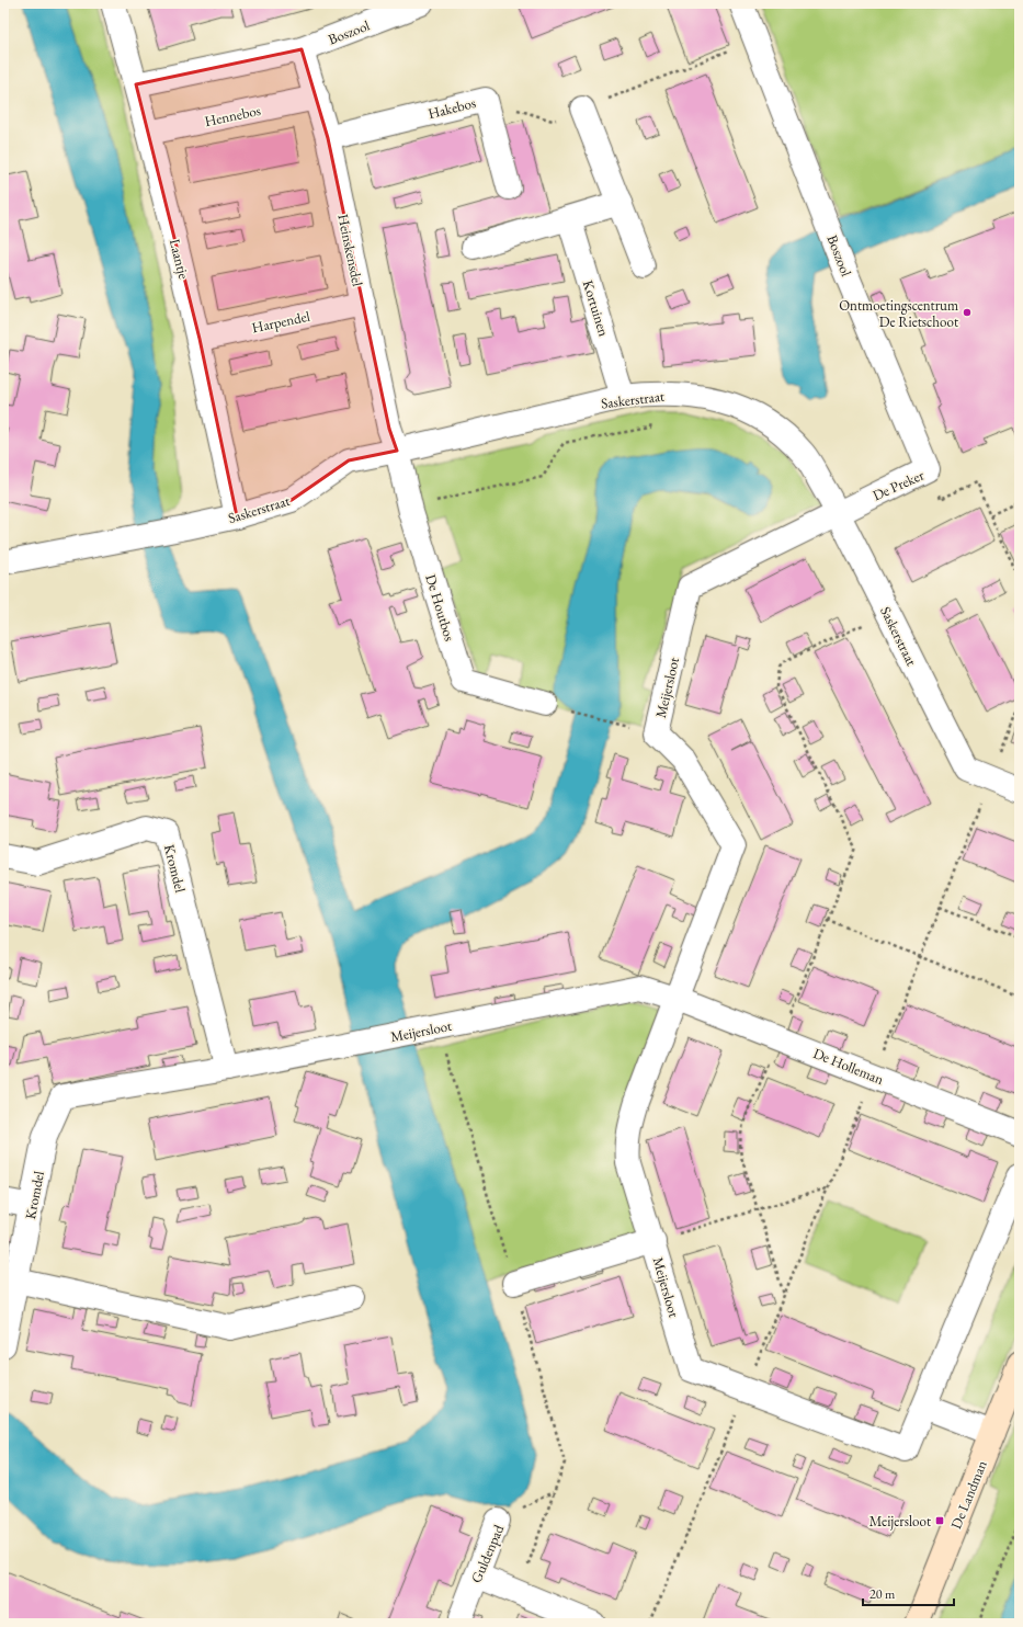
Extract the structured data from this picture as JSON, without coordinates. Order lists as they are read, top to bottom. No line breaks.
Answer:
{"streets":{"street":["Boszool","Hakebos","Hennebos","Heinskensdel","Laantje","Kortuinen","Harpendel","Saskerstraat","De Preker","De Houtbos","Meijersloot","Kromdel","De Holleman","De Landman","Guldenpad"]},"crossings":[["Boszool","Heinskensdel"],["Boszool","De Preker"],["Hakebos","Heinskensdel"],["Hennebos","Heinskensdel"],["Hennebos","Laantje"],["Heinskensdel","Harpendel"],["Heinskensdel","Saskerstraat"],["Heinskensdel","De Houtbos"],["Laantje","Harpendel"],["Laantje","Saskerstraat"],["Kortuinen","Saskerstraat"],["Saskerstraat","De Preker"],["Saskerstraat","De Houtbos"],["Saskerstraat","Meijersloot"],["De Preker","Meijersloot"],["Meijersloot","Kromdel"],["Meijersloot","De Holleman"]],"places":{"other":["Ontmoetingscentrum De Rietschoot"],"transit":["Meijersloot"]},"scale_bar":"20 m"}
